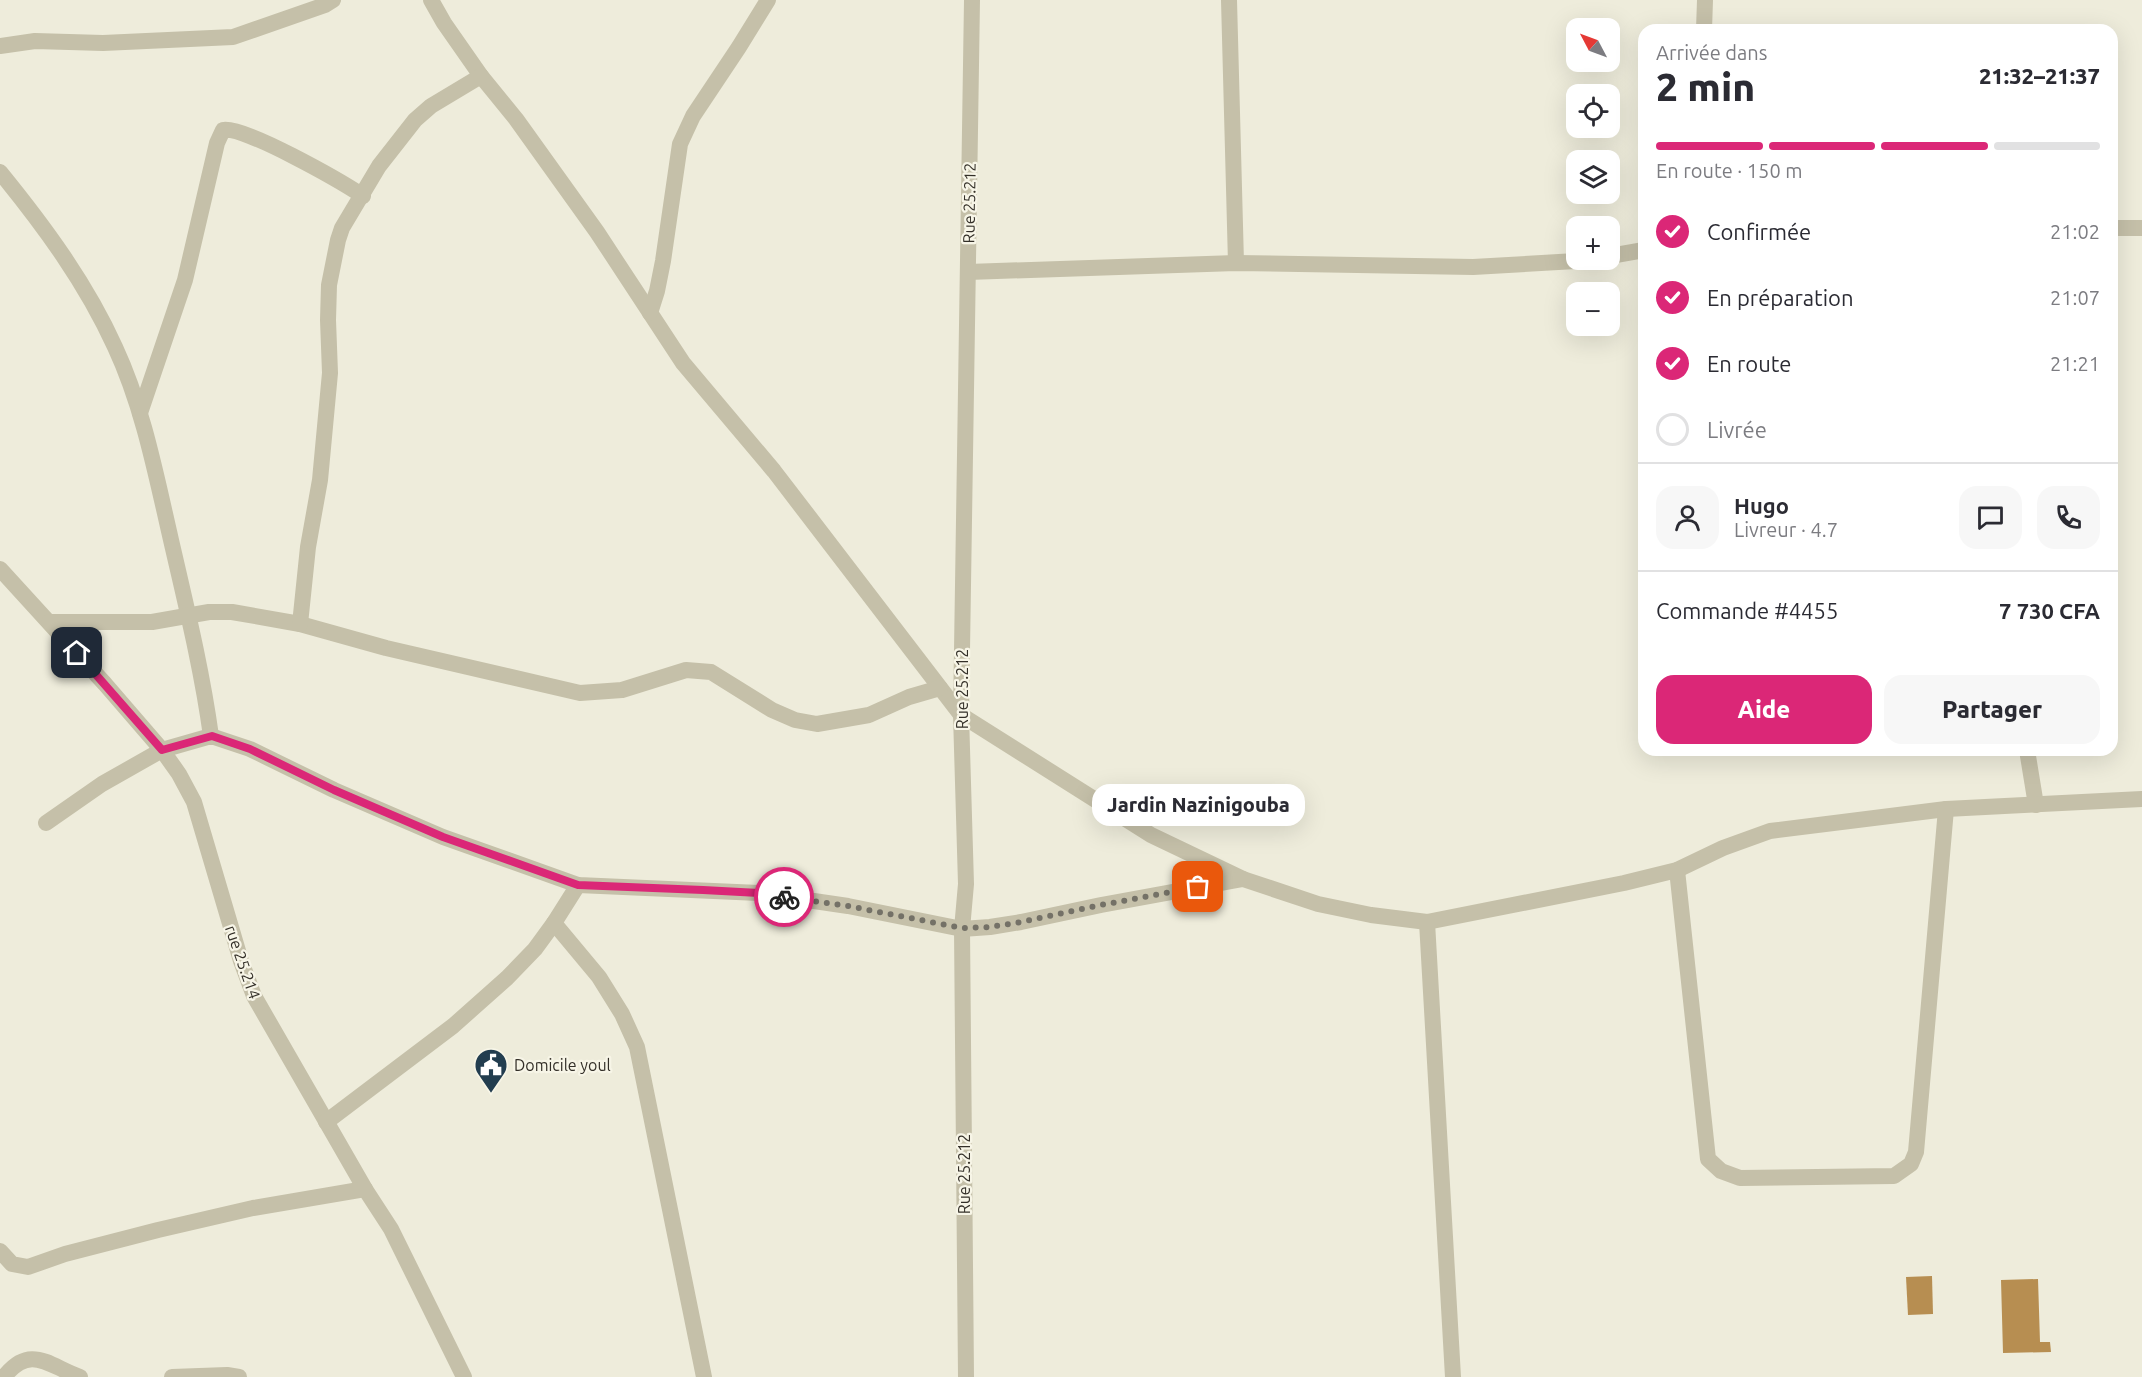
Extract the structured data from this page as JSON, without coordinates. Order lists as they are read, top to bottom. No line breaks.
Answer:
{"streets":{"street":["Rue 25.212","rue 25.214"]},"places":{"other":["Jardin Nazinigouba"],"public building":["Domicile youl"]},"north":"top left","page":{"map_buttons":["+","−"],"heading":["2 min","Arrivée dans","21:32–21:37"],"panel":["Hugo","Livreur · 4.7","Commande #4455","7 730 CFA"],"bar":"En route · 150 m","list":[["Confirmée","21:02"],["En préparation","21:07"],["En route","21:21"],"Livrée"],"buttons":["Aide","Partager"],"bubble":"Jardin Nazinigouba"}}
